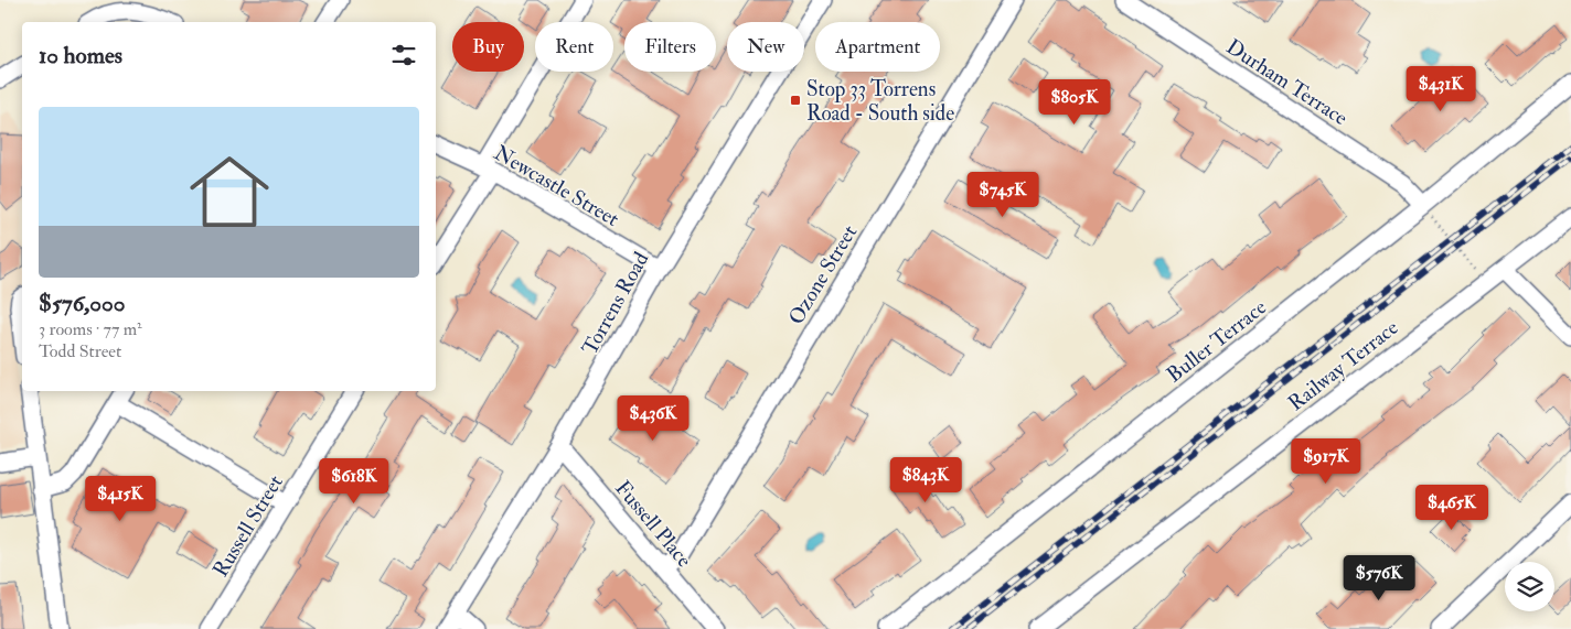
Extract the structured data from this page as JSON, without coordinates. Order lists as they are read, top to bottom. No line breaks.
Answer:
{"streets":{"street":["Durham Terrace","Newcastle Street","Ozone Street","Torrens Road","Buller Terrace","Railway Terrace","Fussell Place","Russell Street"]},"crossings":[["Durham Terrace","Buller Terrace"],["Newcastle Street","Torrens Road"],["Ozone Street","Fussell Place"],["Torrens Road","Fussell Place"]],"places":{"transit":["Stop 33 Torrens Road - South side"]},"page":{"chip":["Buy","Rent","Filters","New","Apartment"],"heading":"10 homes","price":["$431K","$805K","$745K","$436K","$917K","$843K","$618K","$415K","$465K","$576K"],"list":[{"name":"$576,000","note":"3 rooms · 77 m² · Todd Street"}]}}
